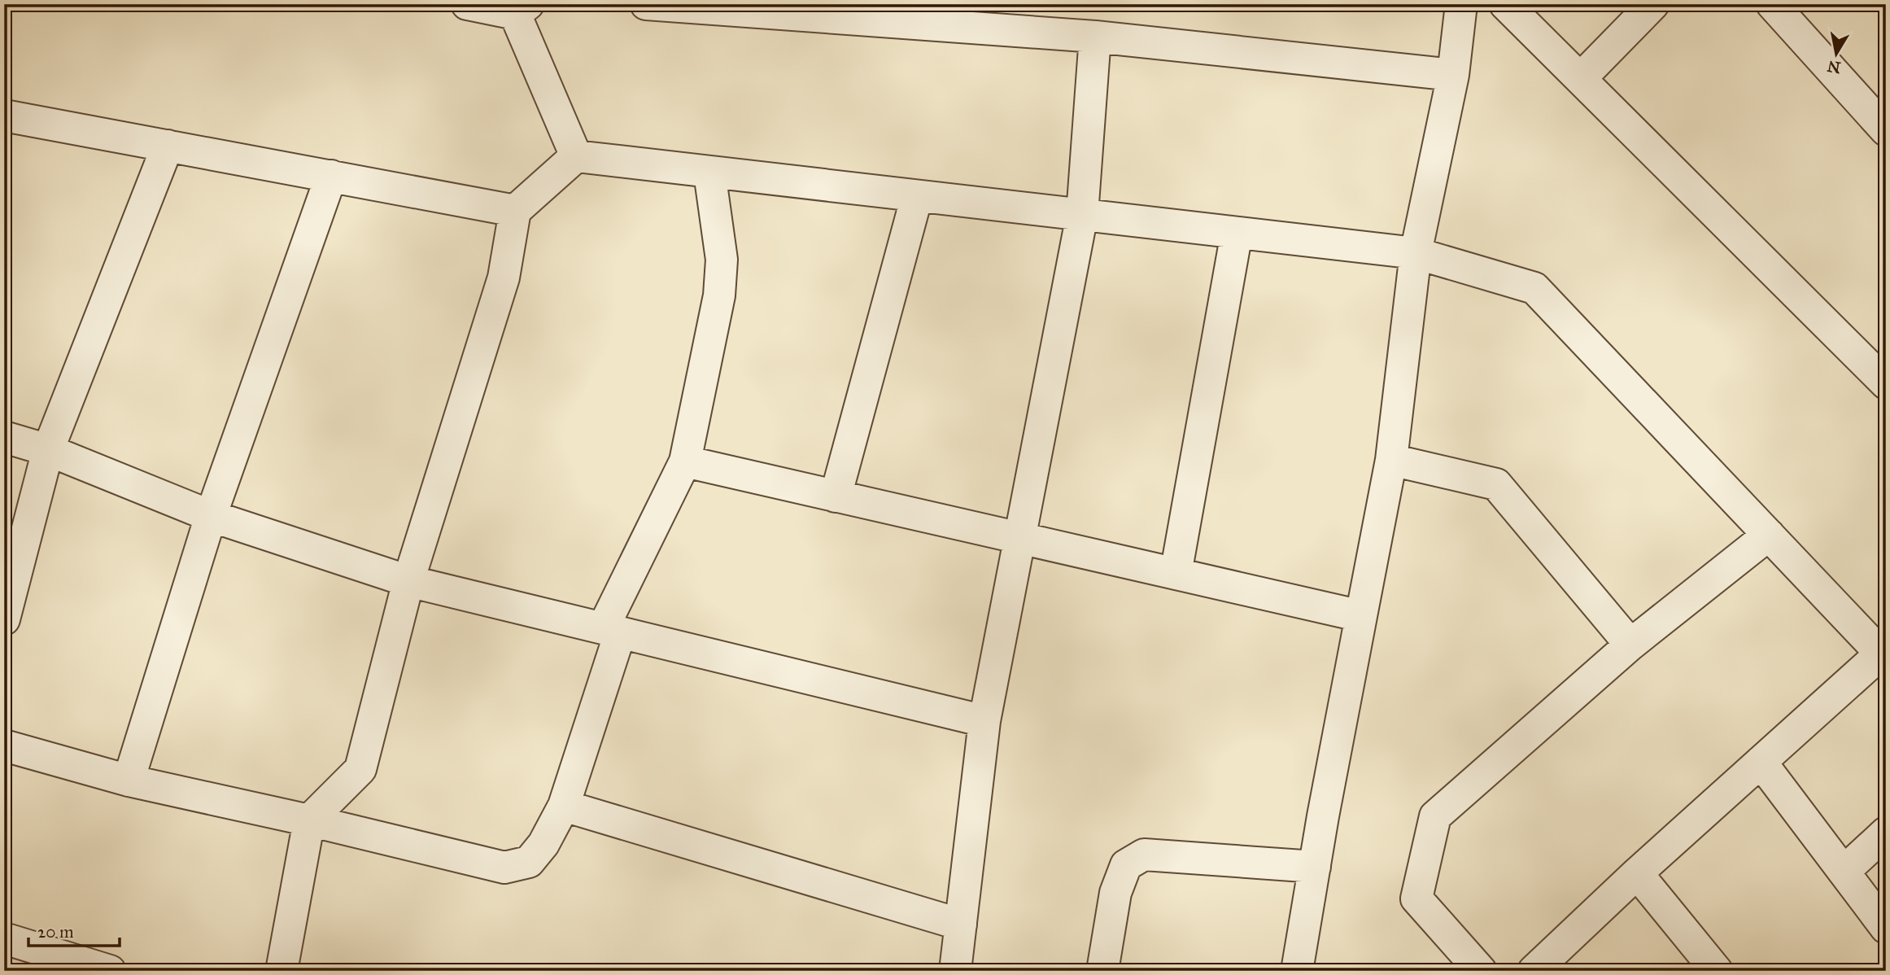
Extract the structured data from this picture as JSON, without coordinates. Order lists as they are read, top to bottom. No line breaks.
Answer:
{"scale_bar":"20 m","north":"bottom"}
